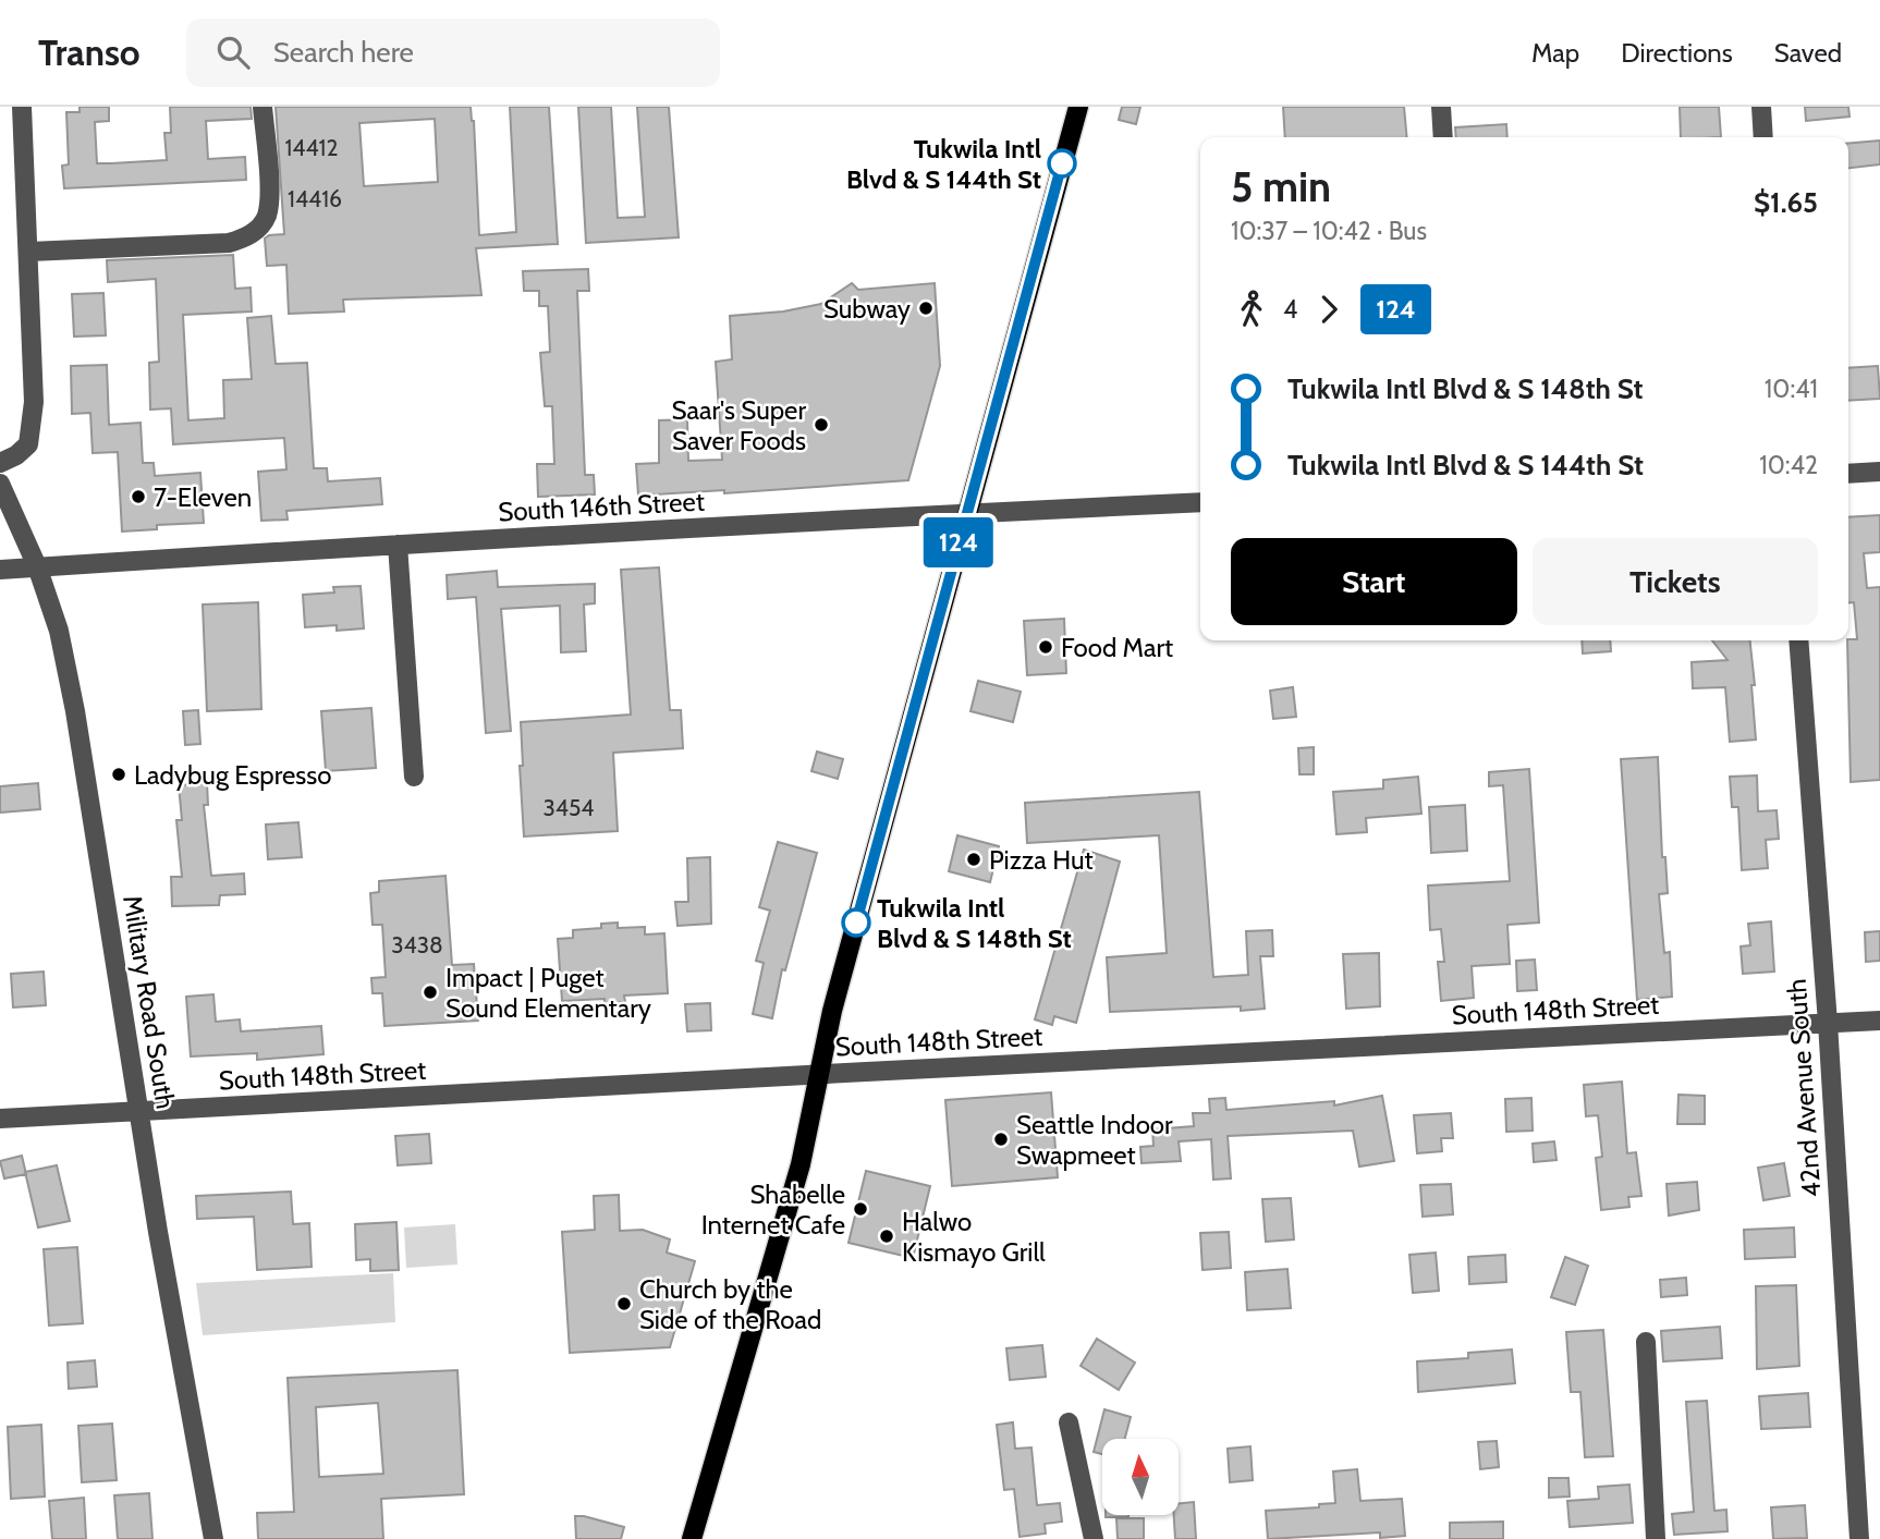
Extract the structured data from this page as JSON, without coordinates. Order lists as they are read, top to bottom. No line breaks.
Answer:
{"streets":{"street":["South 146th Street","Military Road South","South 148th Street","42nd Avenue South"]},"crossings":[["South 146th Street","Military Road South"],["Military Road South","South 148th Street"],["South 148th Street","42nd Avenue South"]],"places":["Tukwila Intl Blvd & S 144th St","Subway","Saar's Super Saver Foods","7-Eleven","Food Mart","Ladybug Espresso","Pizza Hut","Tukwila Intl Blvd & S 148th St","Impact | Puget Sound Elementary","Seattle Indoor Swapmeet","Shabelle Internet Cafe","Halwo Kismayo Grill","Church by the Side of the Road"],"lines":["bus line 124"],"house_numbers":["14412","14416","3454","3438"],"north":"top","page":{"header":"Transo","search":"Search here","nav":["Map","Directions","Saved"],"on_map":"124","heading":["5 min","10:37 – 10:42 · Bus","$1.65"],"legs":["4","124"],"list":[{"name":"Tukwila Intl Blvd & S 148th St","value":"10:41"},{"name":"Tukwila Intl Blvd & S 144th St","value":"10:42"}],"buttons":["Start","Tickets"]}}
